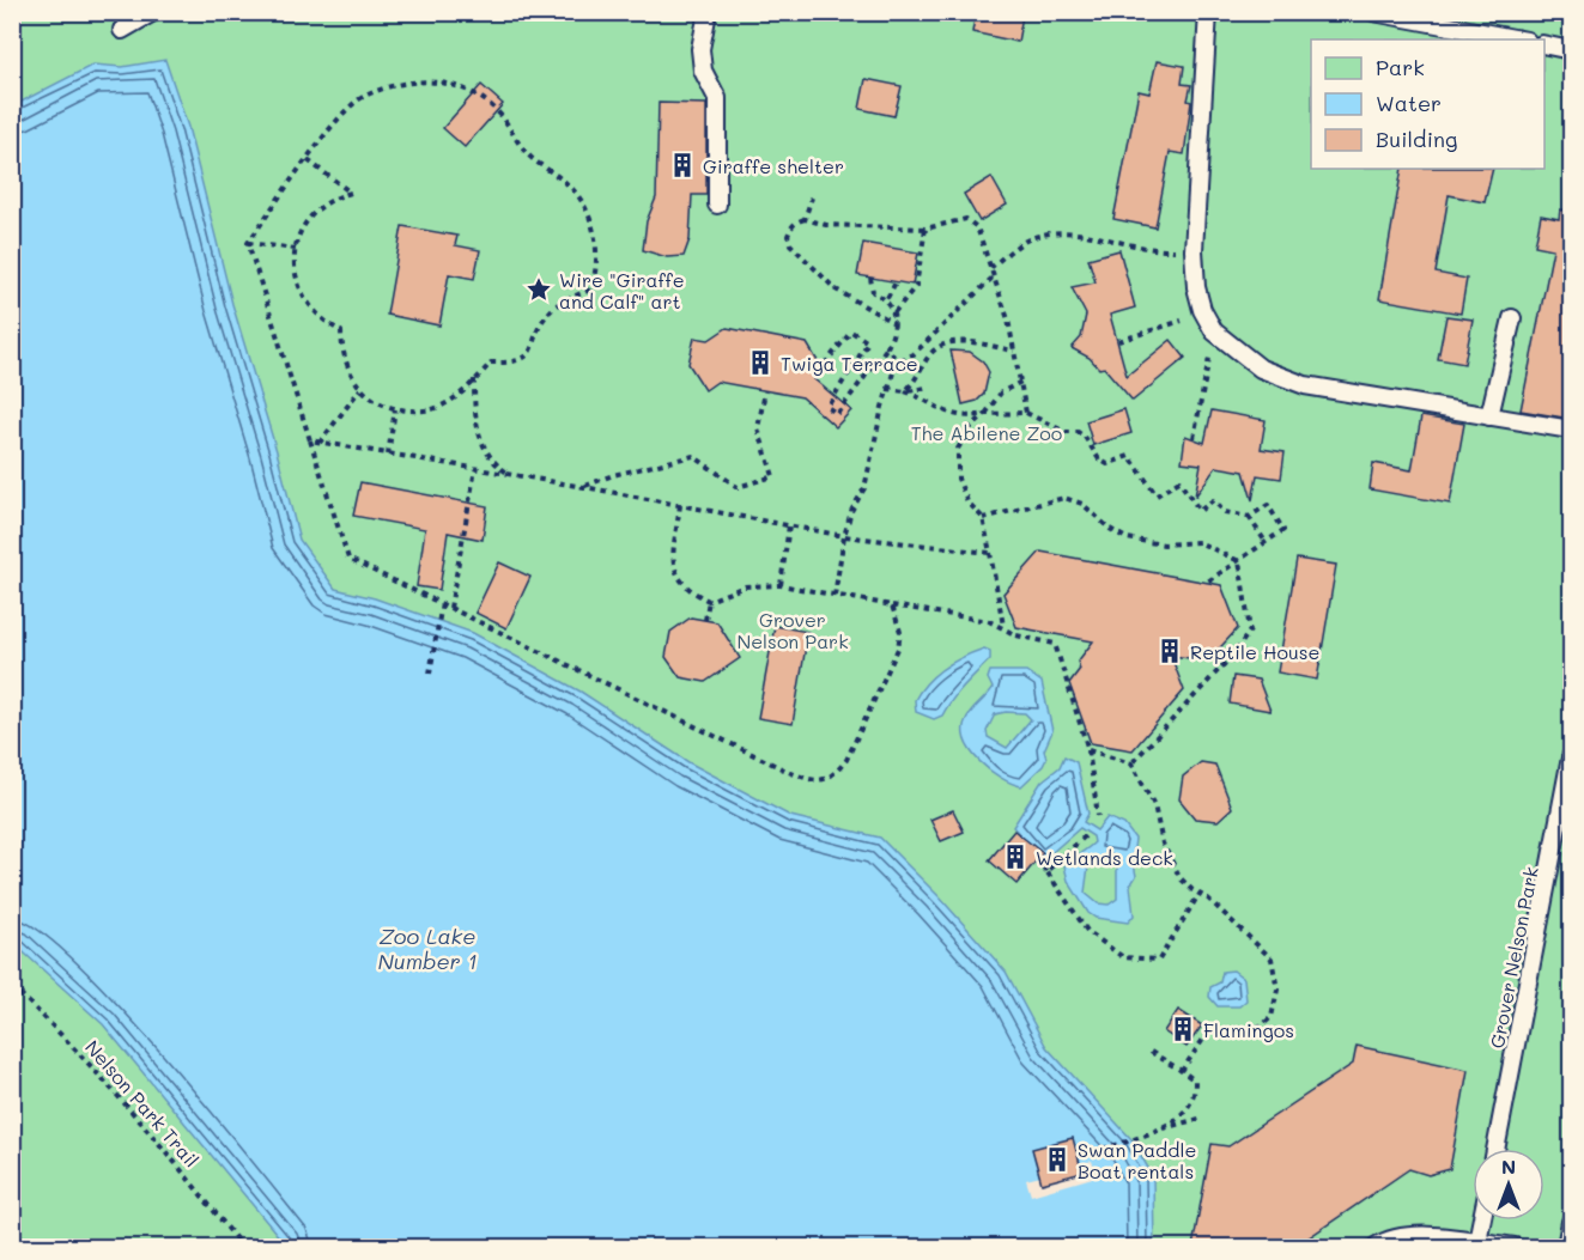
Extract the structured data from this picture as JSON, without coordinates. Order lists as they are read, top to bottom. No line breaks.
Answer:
{"streets":{"lane":["Grover Nelson Park"],"path":["Nelson Park Trail"]},"water":["Zoo Lake Number 1"],"parks":["The Abilene Zoo","Grover Nelson Park"],"places":{"building":["Giraffe shelter","Twiga Terrace","Reptile House","Wetlands deck","Flamingos","Swan Paddle Boat rentals"],"place":["Wire \"Giraffe and Calf\" art"]},"legend":["Park","Water","Building"],"north":"top"}
